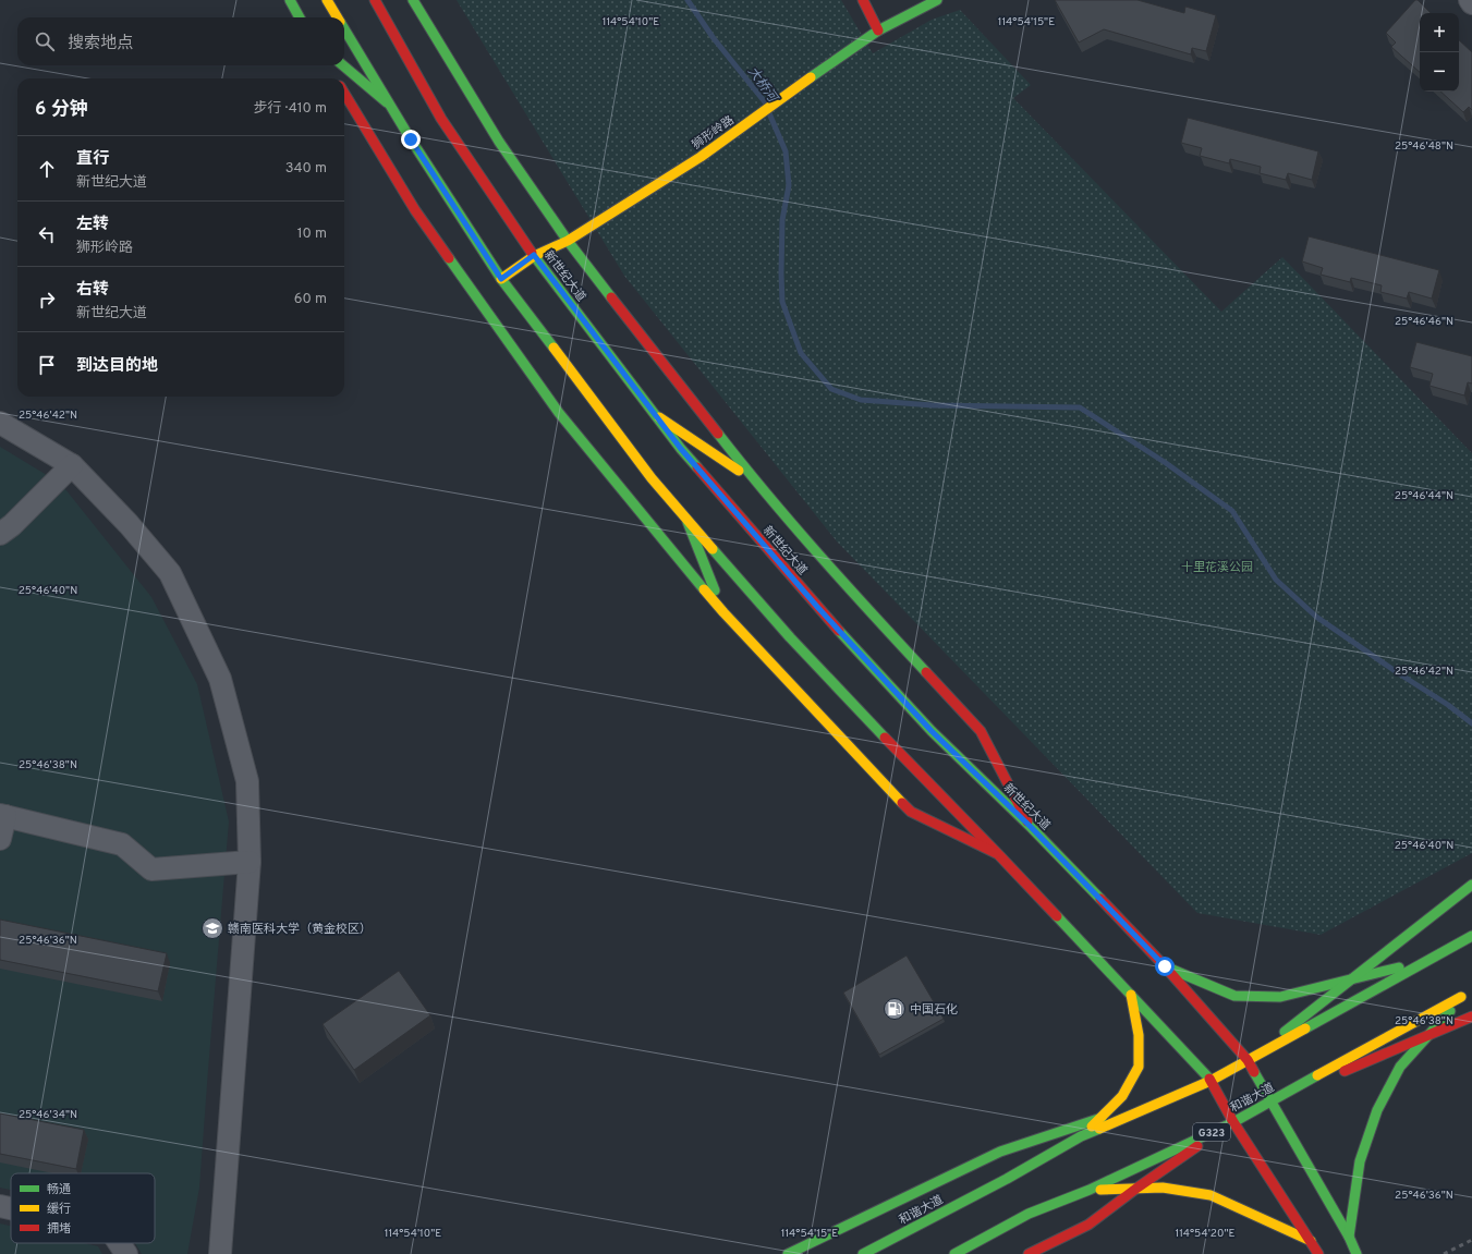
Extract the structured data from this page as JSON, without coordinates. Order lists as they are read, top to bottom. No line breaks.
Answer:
{"streets":{"main road":["狮形岭路","新世纪大道","和谐大道","G323"]},"crossings":[["狮形岭路","新世纪大道"],["新世纪大道","和谐大道"],["和谐大道","G323"]],"water":["大桥河"],"parks":["十里花溪公园"],"places":{"school or university":["赣南医科大学（黄金校区）"],"fuel station":["中国石化"]},"legend":["畅通","缓行","拥堵"],"page":{"map_buttons":["+","−"],"search":"搜索地点","heading":["6 分钟","步行 · 410 m"],"list":[["直行","新世纪大道","340 m"],["左转","狮形岭路","10 m"],["右转","新世纪大道","60 m"],"到达目的地"]},"coordinates":["114°54'10\"E","114°54'15\"E","25°46'48\"N","25°46'46\"N","25°46'42\"N","25°46'44\"N","25°46'40\"N","25°46'38\"N","25°46'36\"N","25°46'34\"N","114°54'20\"E"]}
